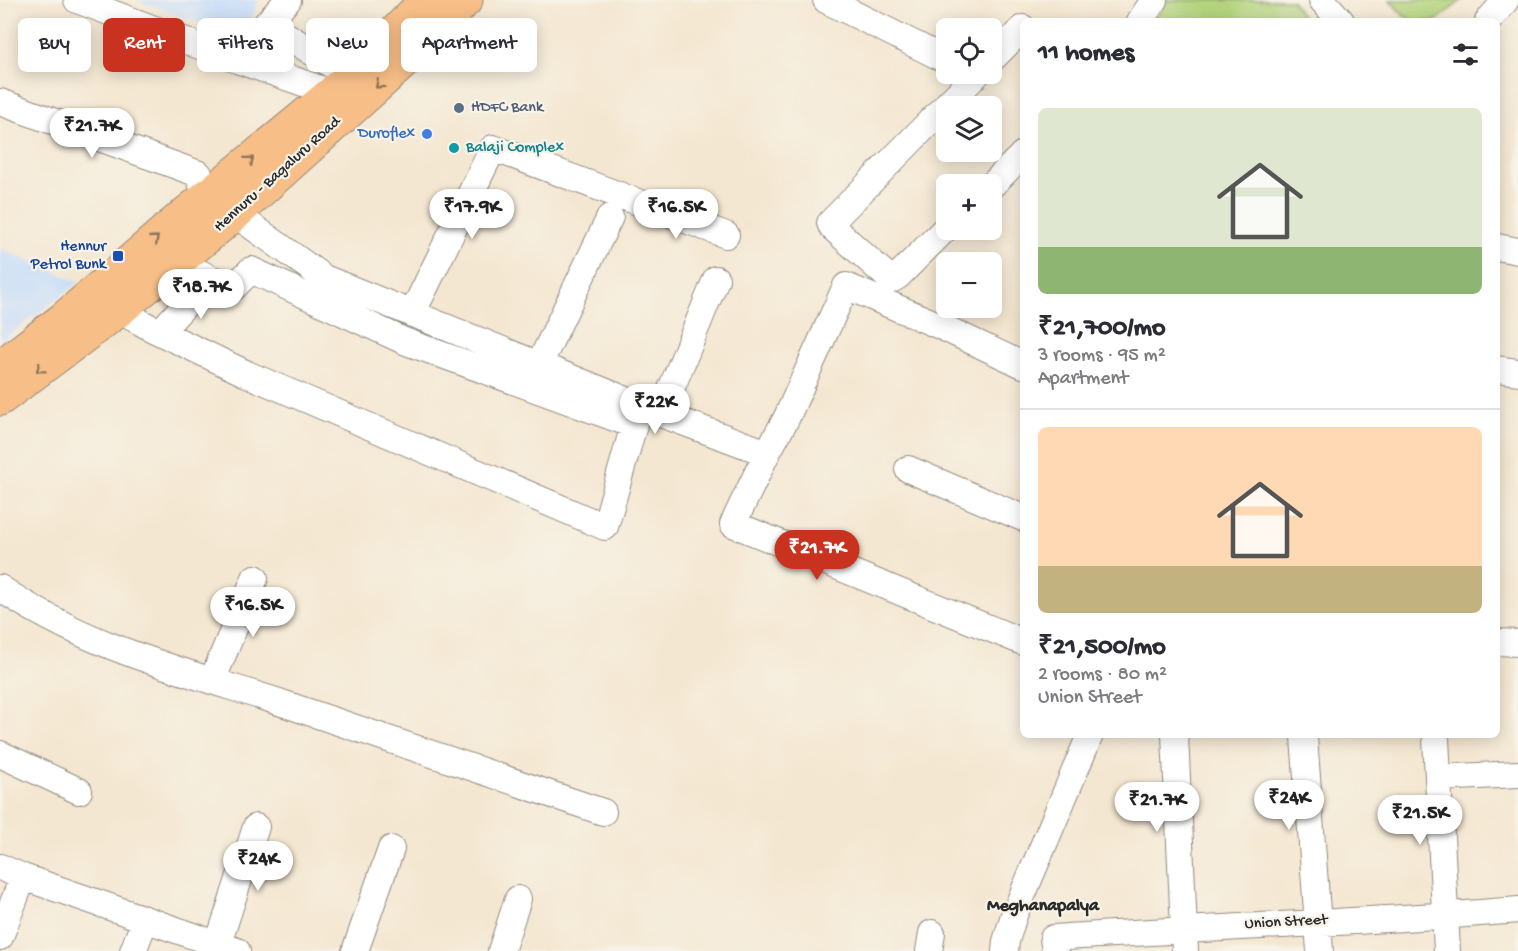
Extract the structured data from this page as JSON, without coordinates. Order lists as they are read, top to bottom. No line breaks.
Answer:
{"streets":{"main road":["Hennuru - Bagaluru Road"],"street":["Union Street"]},"districts":["Meghanapalya"],"places":{"other":["HDFC Bank","Duroflex","Balaji Complex"],"transit":["Hennur Petrol Bunk"]},"page":{"map_buttons":["+","−"],"chip":["Buy","Rent","Filters","New","Apartment"],"heading":"11 homes","list":[{"name":"₹21,700/mo","note":"3 rooms · 95 m² · Apartment"},{"name":"₹21,500/mo","note":"2 rooms · 80 m² · Union Street"}],"price":["₹21.7K","₹17.9K","₹16.5K","₹18.7K","₹22K","₹21.7K","₹16.5K","₹24K","₹21.7K","₹21.5K","₹24K"]}}
